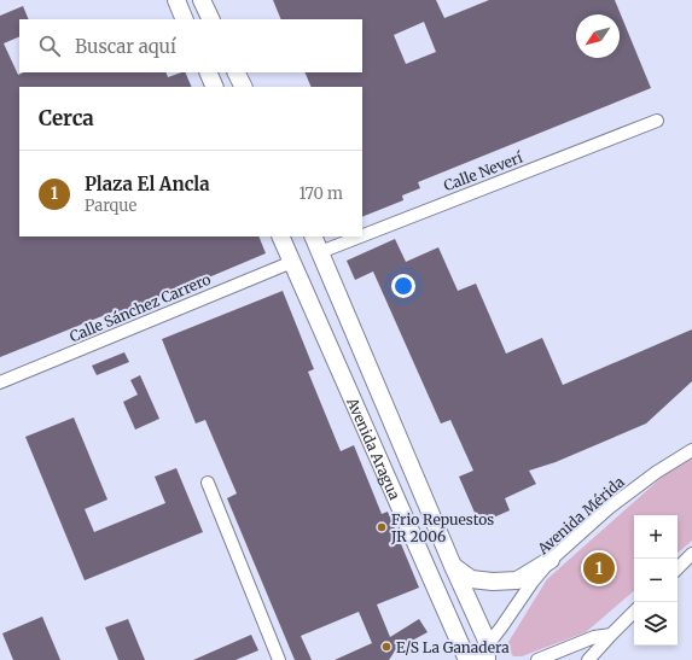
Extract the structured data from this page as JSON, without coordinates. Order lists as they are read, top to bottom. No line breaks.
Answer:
{"streets":{"street":["Calle Neverí","Calle Sánchez Carrero","Avenida Aragua","Avenida Mérida"]},"crossings":[["Calle Neverí","Avenida Aragua"],["Calle Sánchez Carrero","Avenida Aragua"],["Avenida Aragua","Avenida Mérida"]],"places":["Frio Repuestos JR 2006","E/S La Ganadera"],"north":"bottom left","page":{"search":"Buscar aquí","heading":"Cerca","list":[{"mark":"1","name":"Plaza El Ancla","note":"Parque","value":"170 m"}],"map_buttons":["+","−"],"pins":"1"}}
